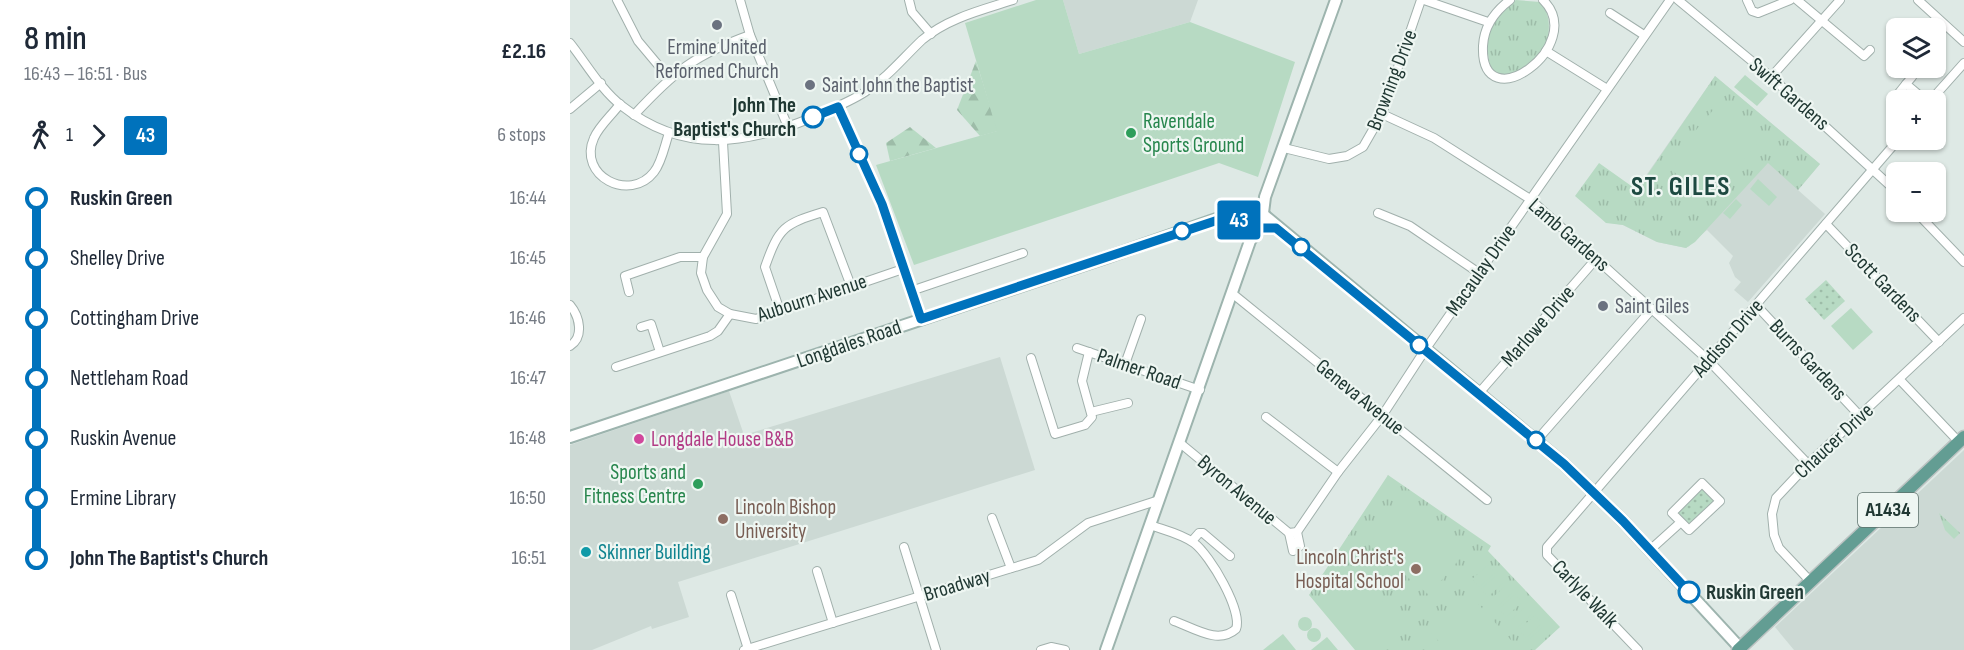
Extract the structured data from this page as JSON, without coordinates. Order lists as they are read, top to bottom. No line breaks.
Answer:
{"streets":{"main road":["Longdales Road","A1434"],"street":["Browning Drive","Swift Gardens","Lamb Gardens","Macaulay Drive","Scott Gardens","Aubourn Avenue","Marlowe Drive","Addison Drive","Burns Gardens","Palmer Road","Geneva Avenue","Chaucer Drive","Byron Avenue","Broadway","Carlyle Walk"]},"crossings":[["Browning Drive","Lamb Gardens"],["Swift Gardens","Addison Drive"],["Lamb Gardens","Macaulay Drive"],["Lamb Gardens","Marlowe Drive"],["Lamb Gardens","Addison Drive"],["Lamb Gardens","Chaucer Drive"],["Macaulay Drive","Geneva Avenue"],["Macaulay Drive","Byron Avenue"],["Scott Gardens","Addison Drive"],["Scott Gardens","Chaucer Drive"],["Addison Drive","Burns Gardens"],["Addison Drive","Carlyle Walk"],["Burns Gardens","Chaucer Drive"],["Chaucer Drive","A1434"]],"districts":["ST. GILES"],"places":["Ermine United Reformed Church","Saint John the Baptist","John The Baptist's Church","Ravendale Sports Ground","Saint Giles","Longdale House B&B","Sports and Fitness Centre","Lincoln Bishop University","Skinner Building","Lincoln Christ's Hospital School","Ruskin Green"],"lines":["bus line 43"],"page":{"heading":["8 min","16:43 – 16:51 · Bus","£2.16"],"on_map":"43","map_buttons":["+","−"],"legs":["1","43","6 stops"],"list":[{"name":"Ruskin Green","value":"16:44"},{"name":"Shelley Drive","value":"16:45"},{"name":"Cottingham Drive","value":"16:46"},{"name":"Nettleham Road","value":"16:47"},{"name":"Ruskin Avenue","value":"16:48"},{"name":"Ermine Library","value":"16:50"},{"name":"John The Baptist's Church","value":"16:51"}]}}
